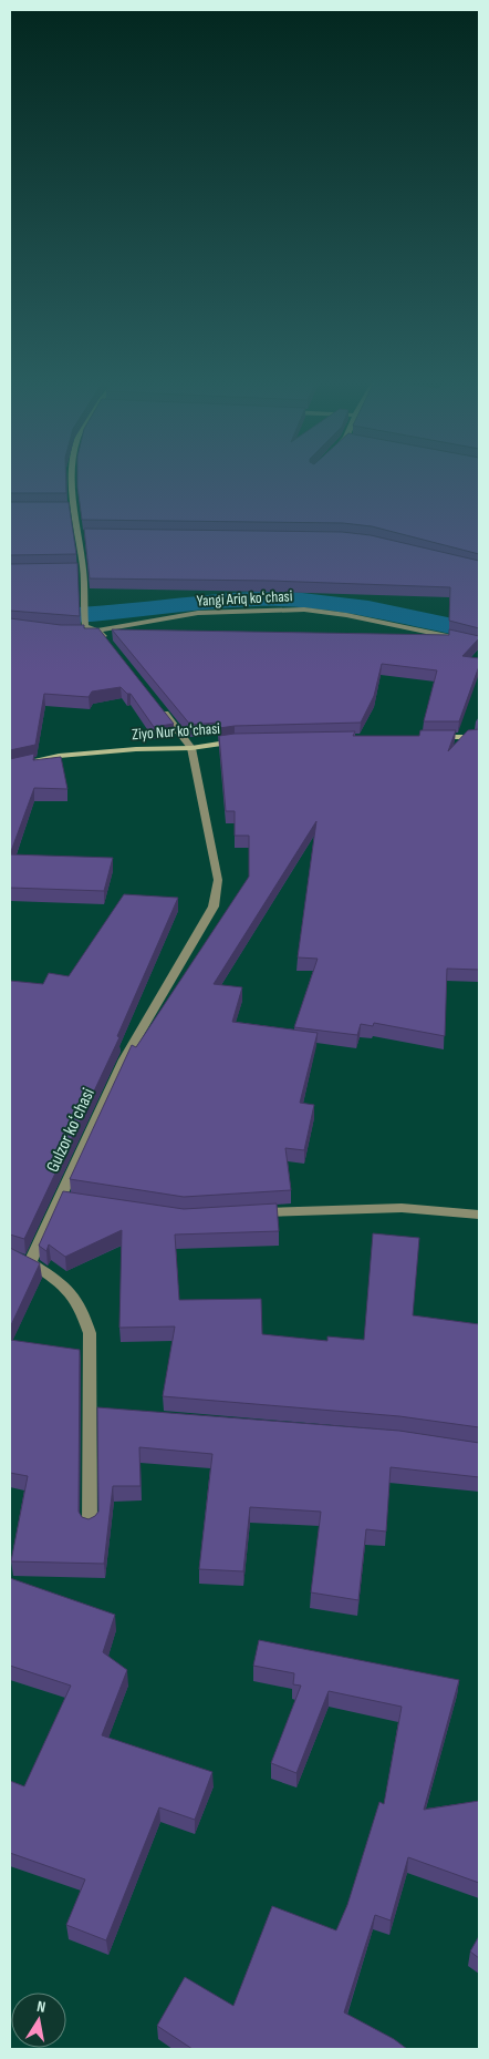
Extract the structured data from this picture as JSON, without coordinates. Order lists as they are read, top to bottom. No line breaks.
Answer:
{"streets":{"street":["Yangi Ariq koʻchasi","Ziyo Nur koʻchasi","Gulzor koʻchasi"]},"crossings":[["Ziyo Nur koʻchasi","Gulzor koʻchasi"]],"north":"top"}
